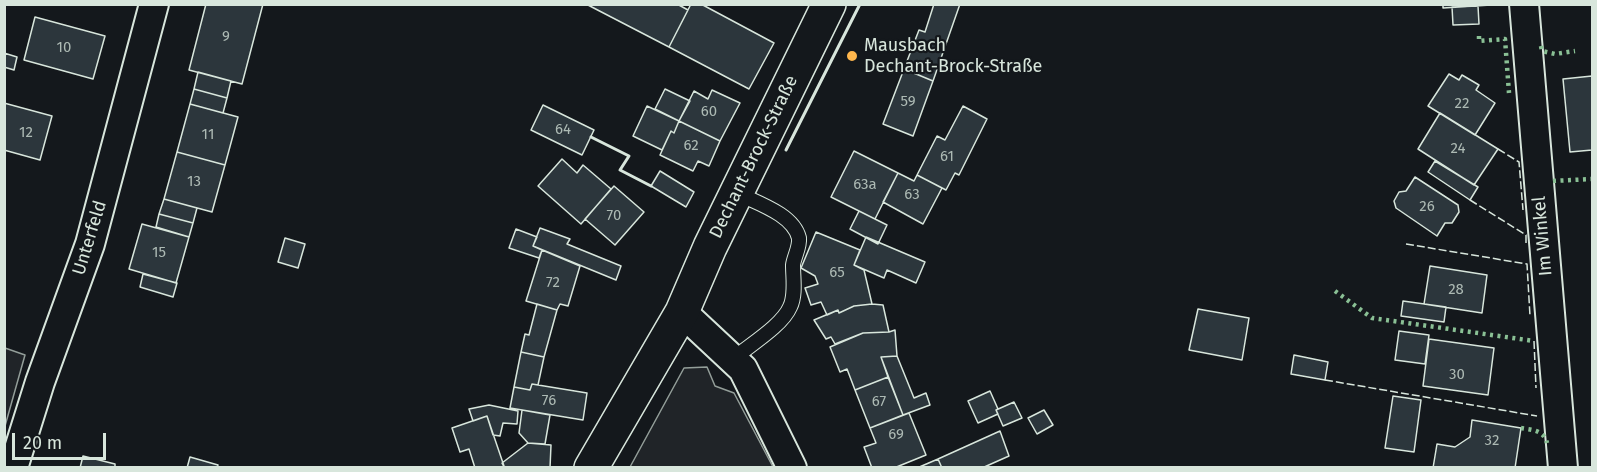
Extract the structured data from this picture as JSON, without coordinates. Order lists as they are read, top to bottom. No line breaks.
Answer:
{"streets":{"street":["Dechant-Brock-Straße","Im Winkel","Unterfeld"]},"places":["Mausbach Dechant-Brock-Straße"],"house_numbers":["9","10","59","22","60","64","12","11","62","24","61","13","63a","63","26","70","15","65","72","28","30","76","67","69","32"],"scale_bar":"20 m"}
